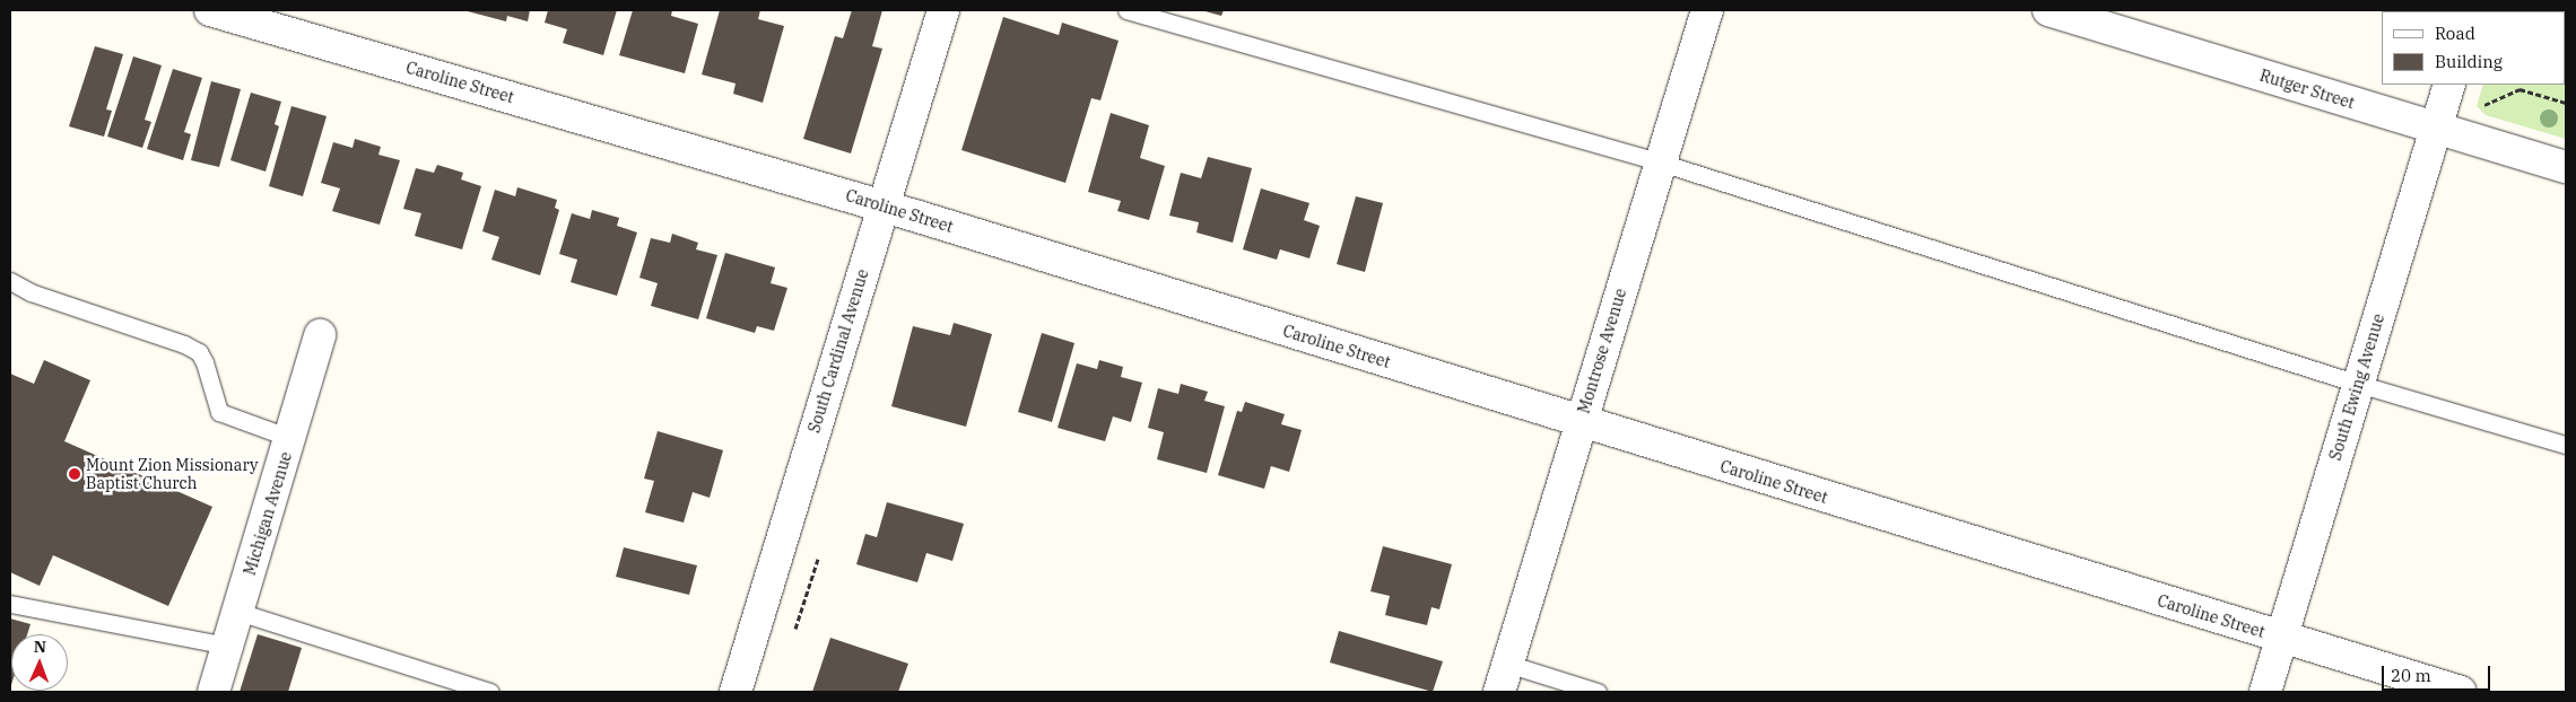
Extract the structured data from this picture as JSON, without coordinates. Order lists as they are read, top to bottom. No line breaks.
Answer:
{"streets":{"street":["Caroline Street","Rutger Street","South Cardinal Avenue","Montrose Avenue","South Ewing Avenue","Michigan Avenue"]},"crossings":[["Caroline Street","South Cardinal Avenue"],["Caroline Street","Montrose Avenue"],["Caroline Street","South Ewing Avenue"],["Rutger Street","South Ewing Avenue"]],"places":["Mount Zion Missionary Baptist Church"],"legend":["Road","Building"],"scale_bar":"20 m","north":"top"}
